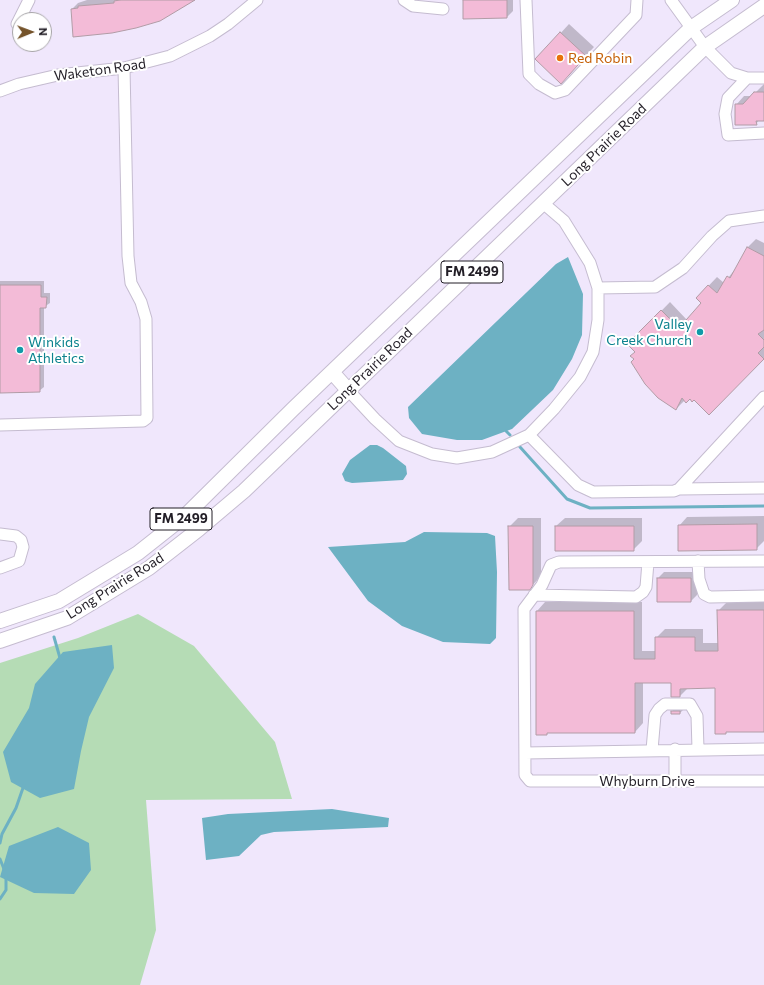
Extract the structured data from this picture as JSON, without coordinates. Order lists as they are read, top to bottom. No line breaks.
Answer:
{"streets":{"main road":["Long Prairie Road","FM 2499"],"street":["Waketon Road","Whyburn Drive"]},"places":["Red Robin","Valley Creek Church","Winkids Athletics"],"north":"right"}
